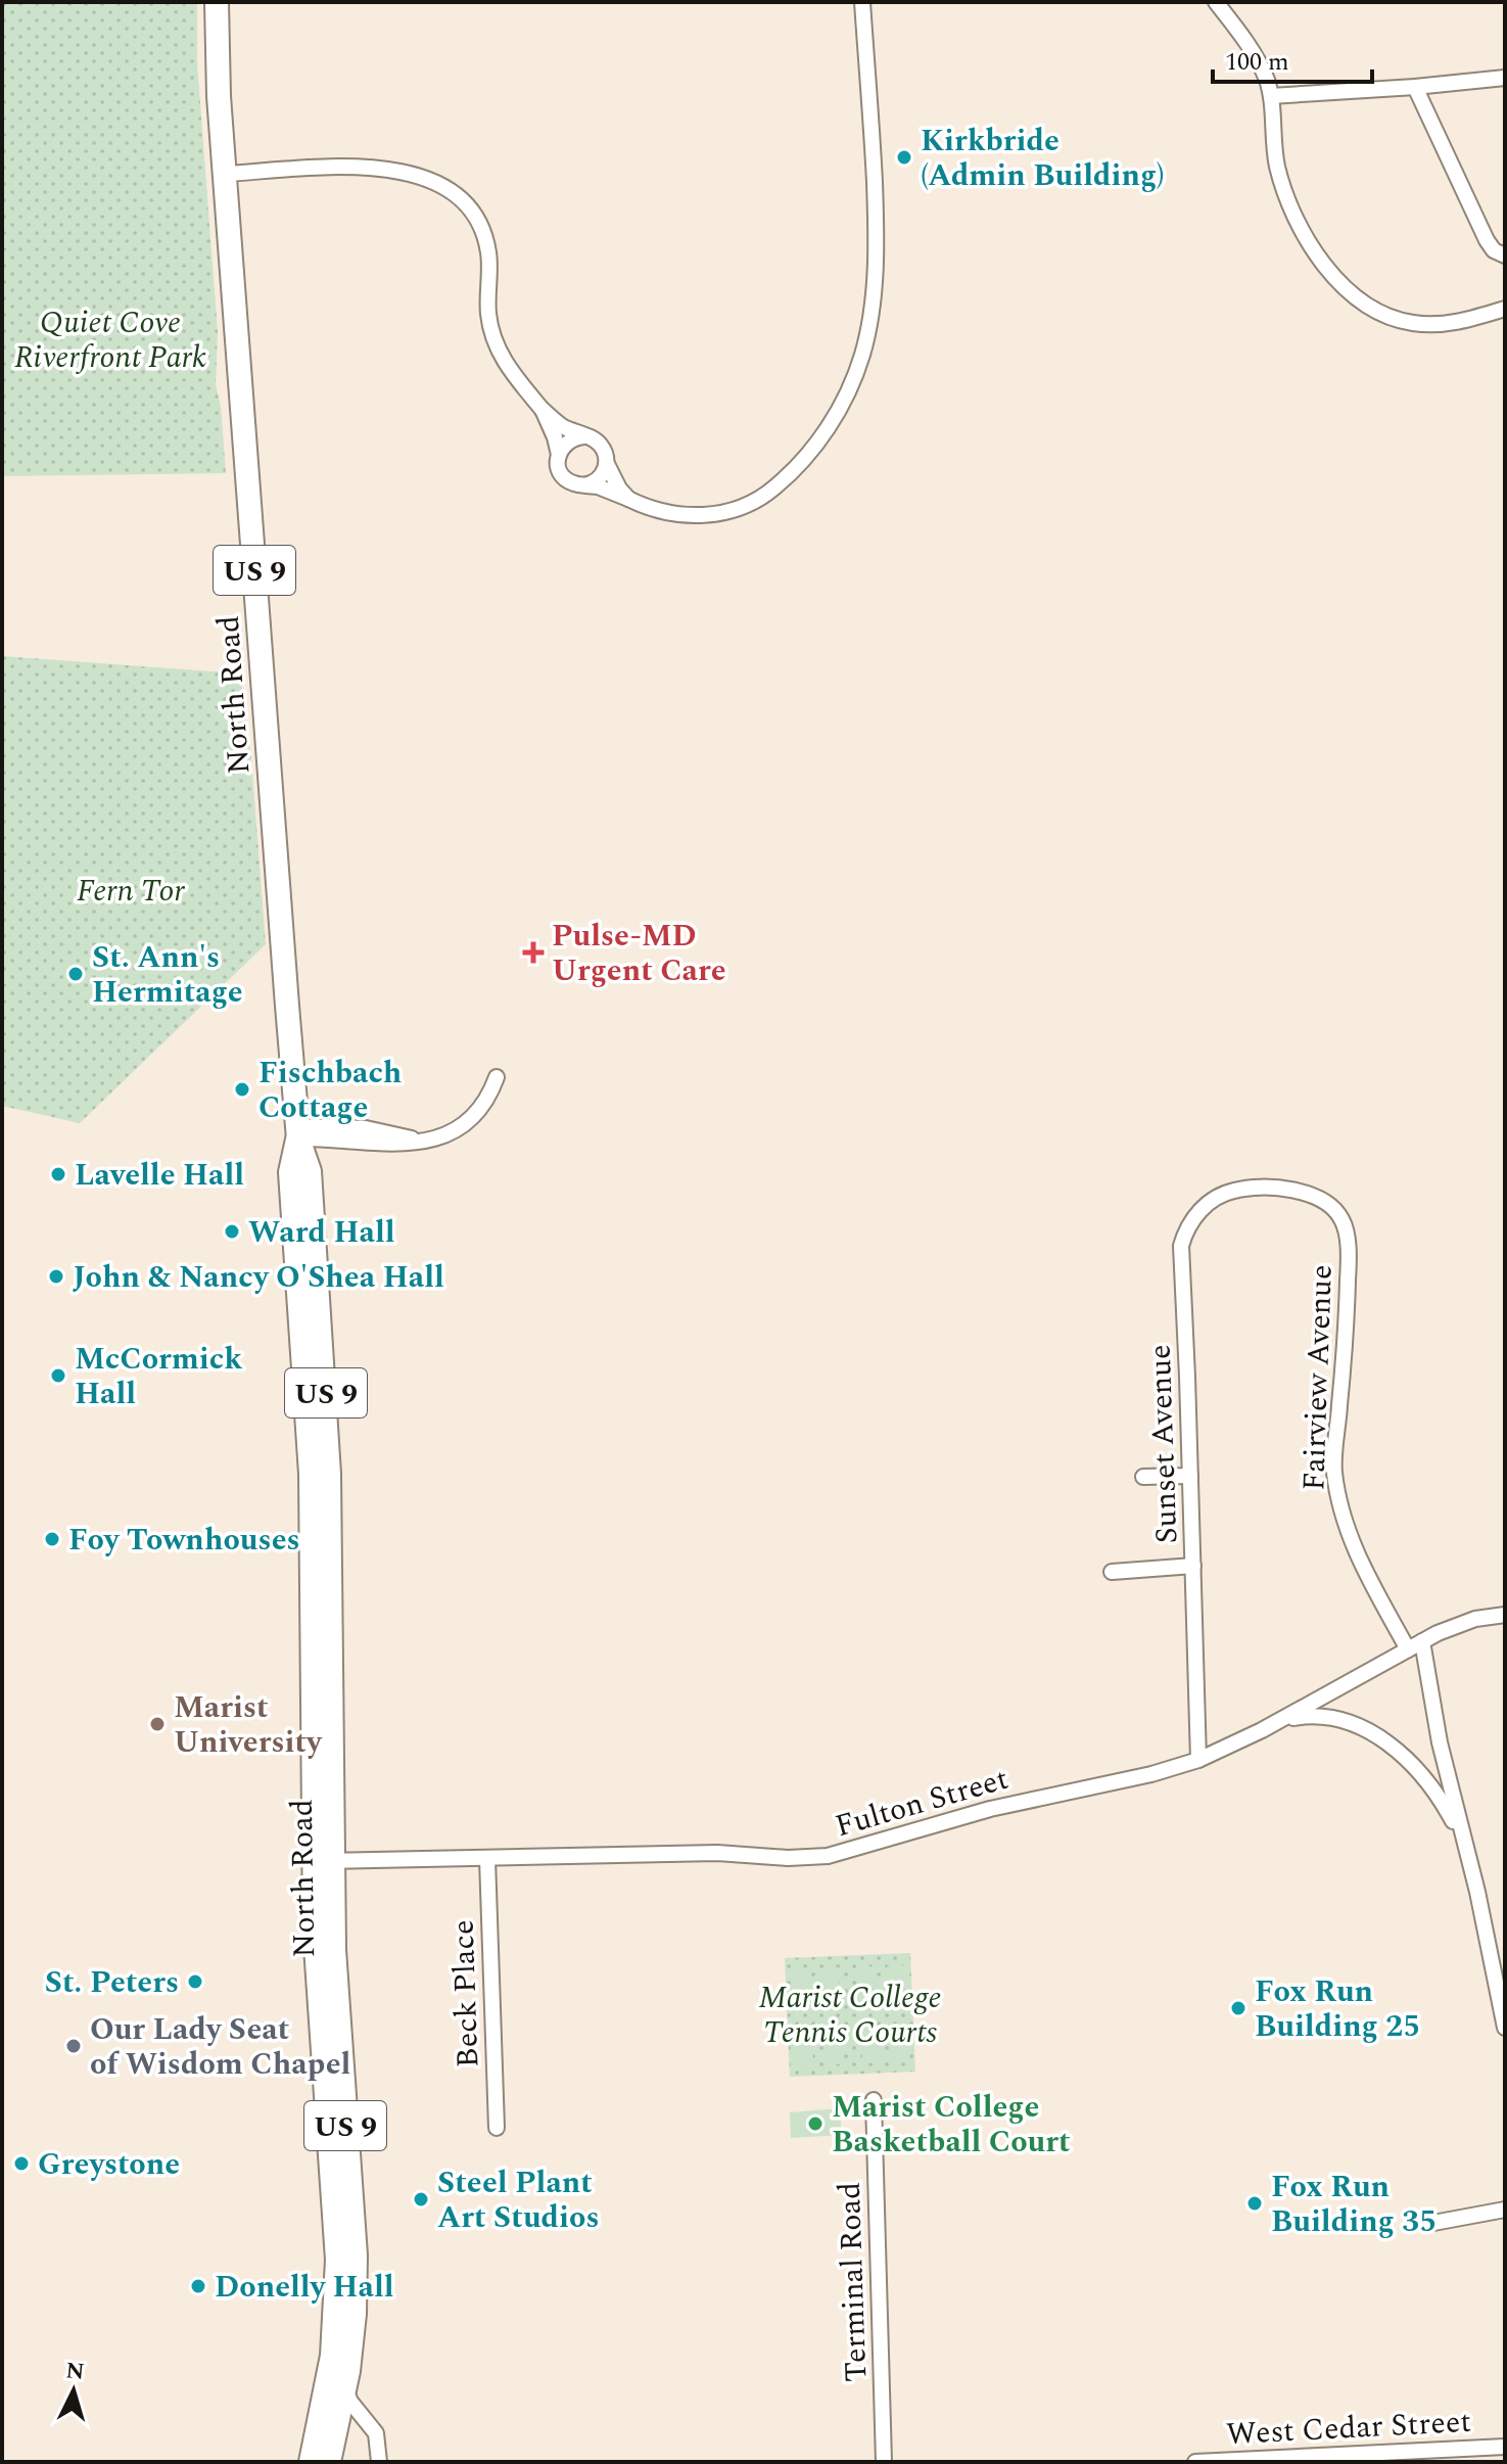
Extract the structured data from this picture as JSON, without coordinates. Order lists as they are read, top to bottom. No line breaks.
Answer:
{"streets":{"highway":["US 9","North Road"],"street":["Fairview Avenue","Sunset Avenue","Fulton Street","Beck Place","Terminal Road","West Cedar Street"]},"crossings":[["US 9","North Road"],["North Road","Fulton Street"],["Fairview Avenue","Sunset Avenue"],["Fairview Avenue","Fulton Street"],["Sunset Avenue","Fulton Street"],["Fulton Street","Beck Place"]],"parks":["Quiet Cove Riverfront Park","Fern Tor","Marist College Tennis Courts"],"places":{"other":["Kirkbride (Admin Building)","St. Ann's Hermitage","Fischbach Cottage","Lavelle Hall","Ward Hall","John & Nancy O'Shea Hall","McCormick Hall","Foy Townhouses","Marist University","St. Peters","Fox Run Building 25","Our Lady Seat of Wisdom Chapel","Marist College Basketball Court","Greystone","Steel Plant Art Studios","Fox Run Building 35","Donelly Hall"],"health":["Pulse-MD Urgent Care"]},"scale_bar":"100 m","north":"top"}
